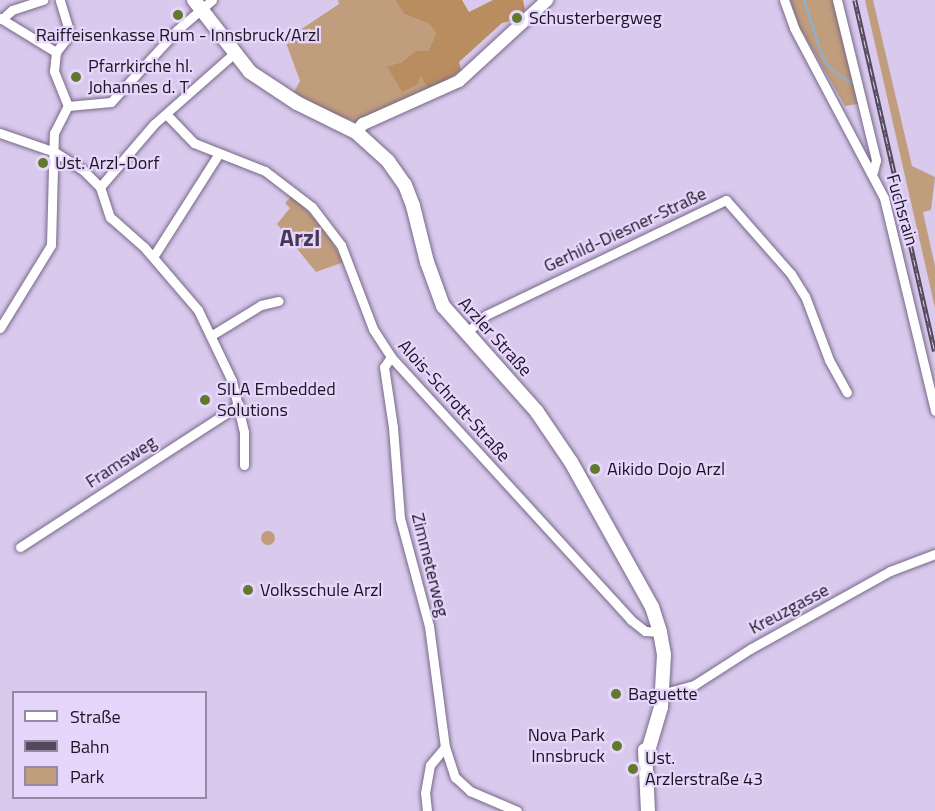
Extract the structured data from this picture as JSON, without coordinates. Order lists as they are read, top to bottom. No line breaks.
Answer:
{"streets":{"main road":["Arzler Straße"],"street":["Fuchsrain","Gerhild-Diesner-Straße","Alois-Schrott-Straße","Framsweg","Zimmeterweg","Kreuzgasse"]},"crossings":[["Gerhild-Diesner-Straße","Arzler Straße"],["Arzler Straße","Alois-Schrott-Straße"],["Arzler Straße","Kreuzgasse"],["Alois-Schrott-Straße","Zimmeterweg"]],"districts":["Arzl"],"places":["Raiffeisenkasse Rum - Innsbruck/Arzl","Schusterbergweg","Pfarrkirche hl. Johannes d. T","Ust. Arzl-Dorf","SILA Embedded Solutions","Aikido Dojo Arzl","Volksschule Arzl","Baguette","Nova Park Innsbruck","Ust. Arzlerstraße 43"],"legend":["Straße","Bahn","Park"]}
